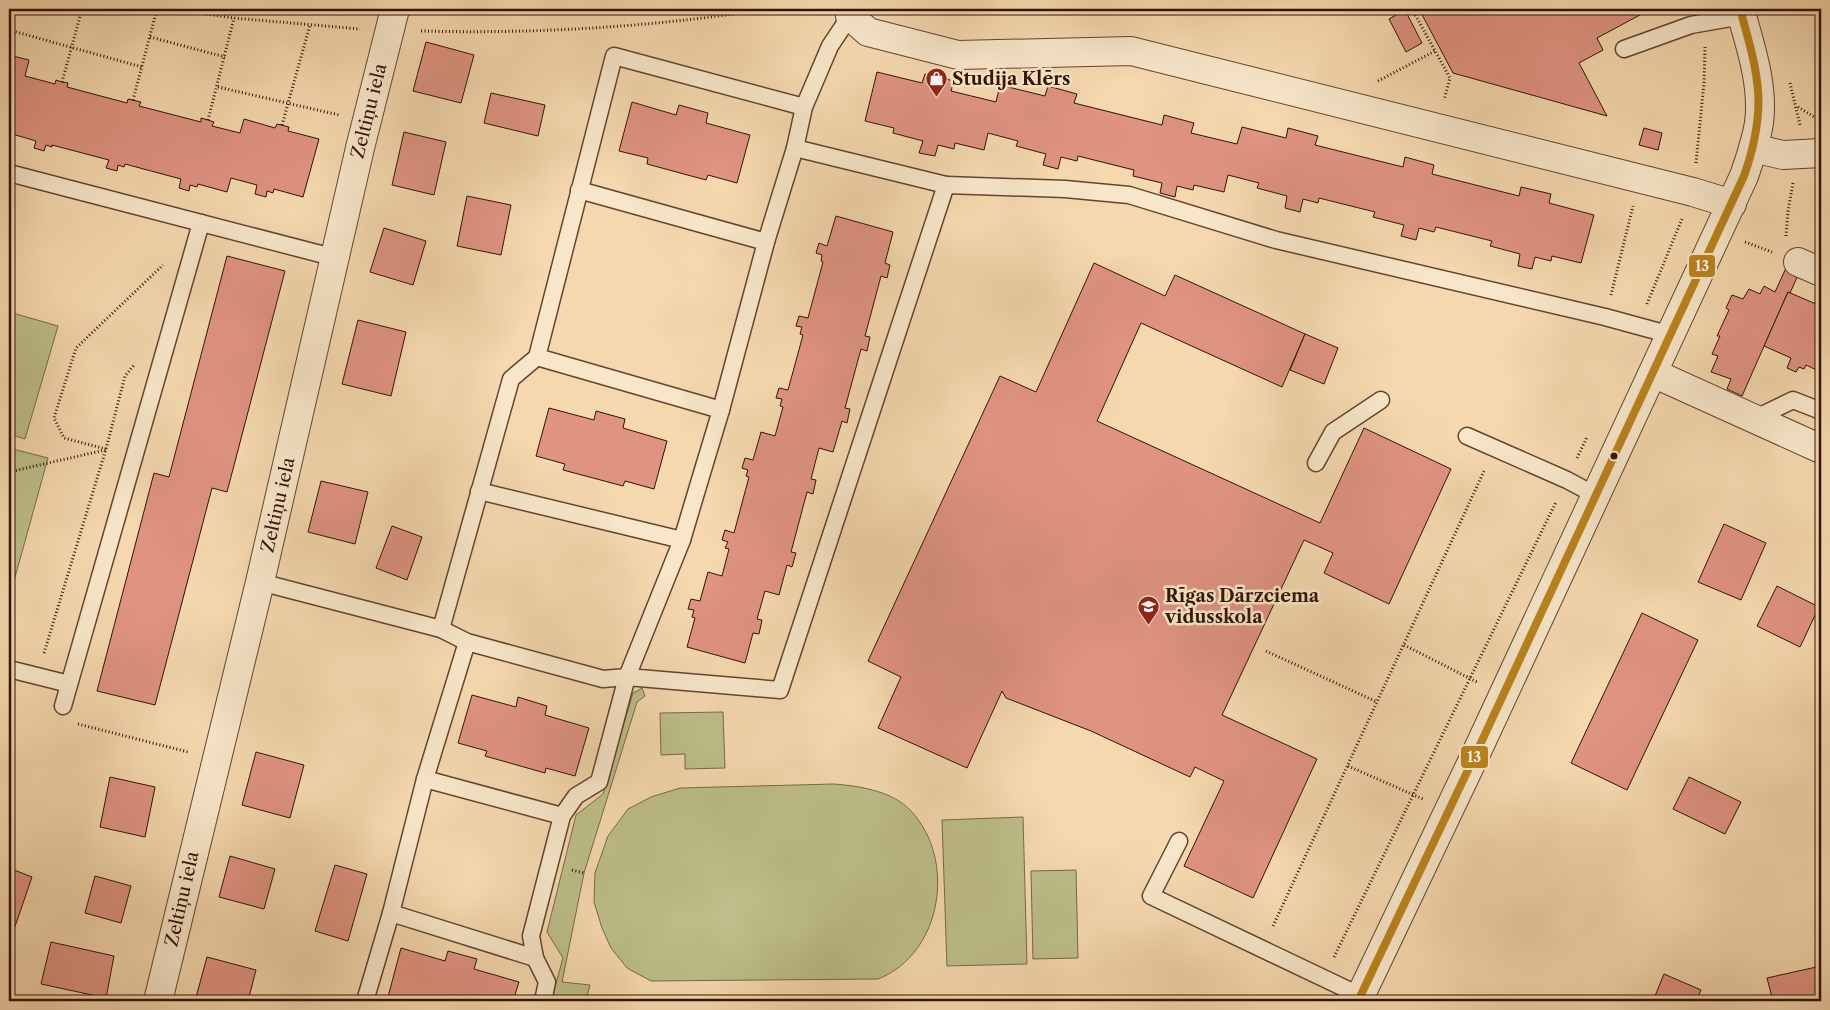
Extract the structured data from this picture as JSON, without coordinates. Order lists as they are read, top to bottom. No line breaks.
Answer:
{"streets":{"street":["Zeltiņu iela"]},"places":{"shop":["Studija Klērs"],"school or university":["Rīgas Dārzciema vidusskola"]},"lines":["transit line 13"]}
